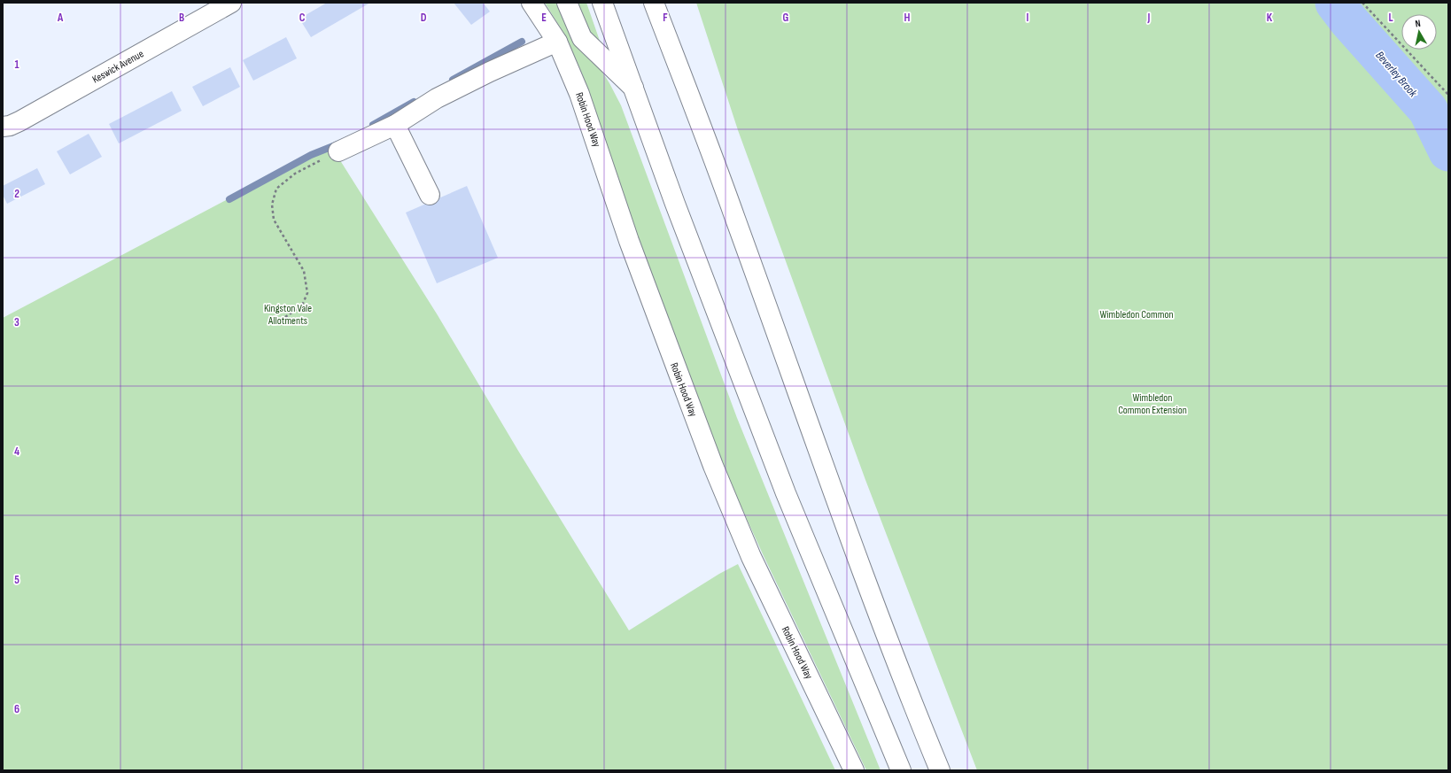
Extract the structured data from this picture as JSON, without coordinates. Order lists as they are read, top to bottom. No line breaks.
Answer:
{"streets":{"main road":["Keswick Avenue","Robin Hood Way"]},"water":["Beverley Brook"],"parks":["Kingston Vale Allotments","Wimbledon Common","Wimbledon Common Extension"],"north":"top","grid":{"columns":["A","B","C","D","E","F","G","H","I","J","K","L"],"rows":["1","2","3","4","5","6"]}}
